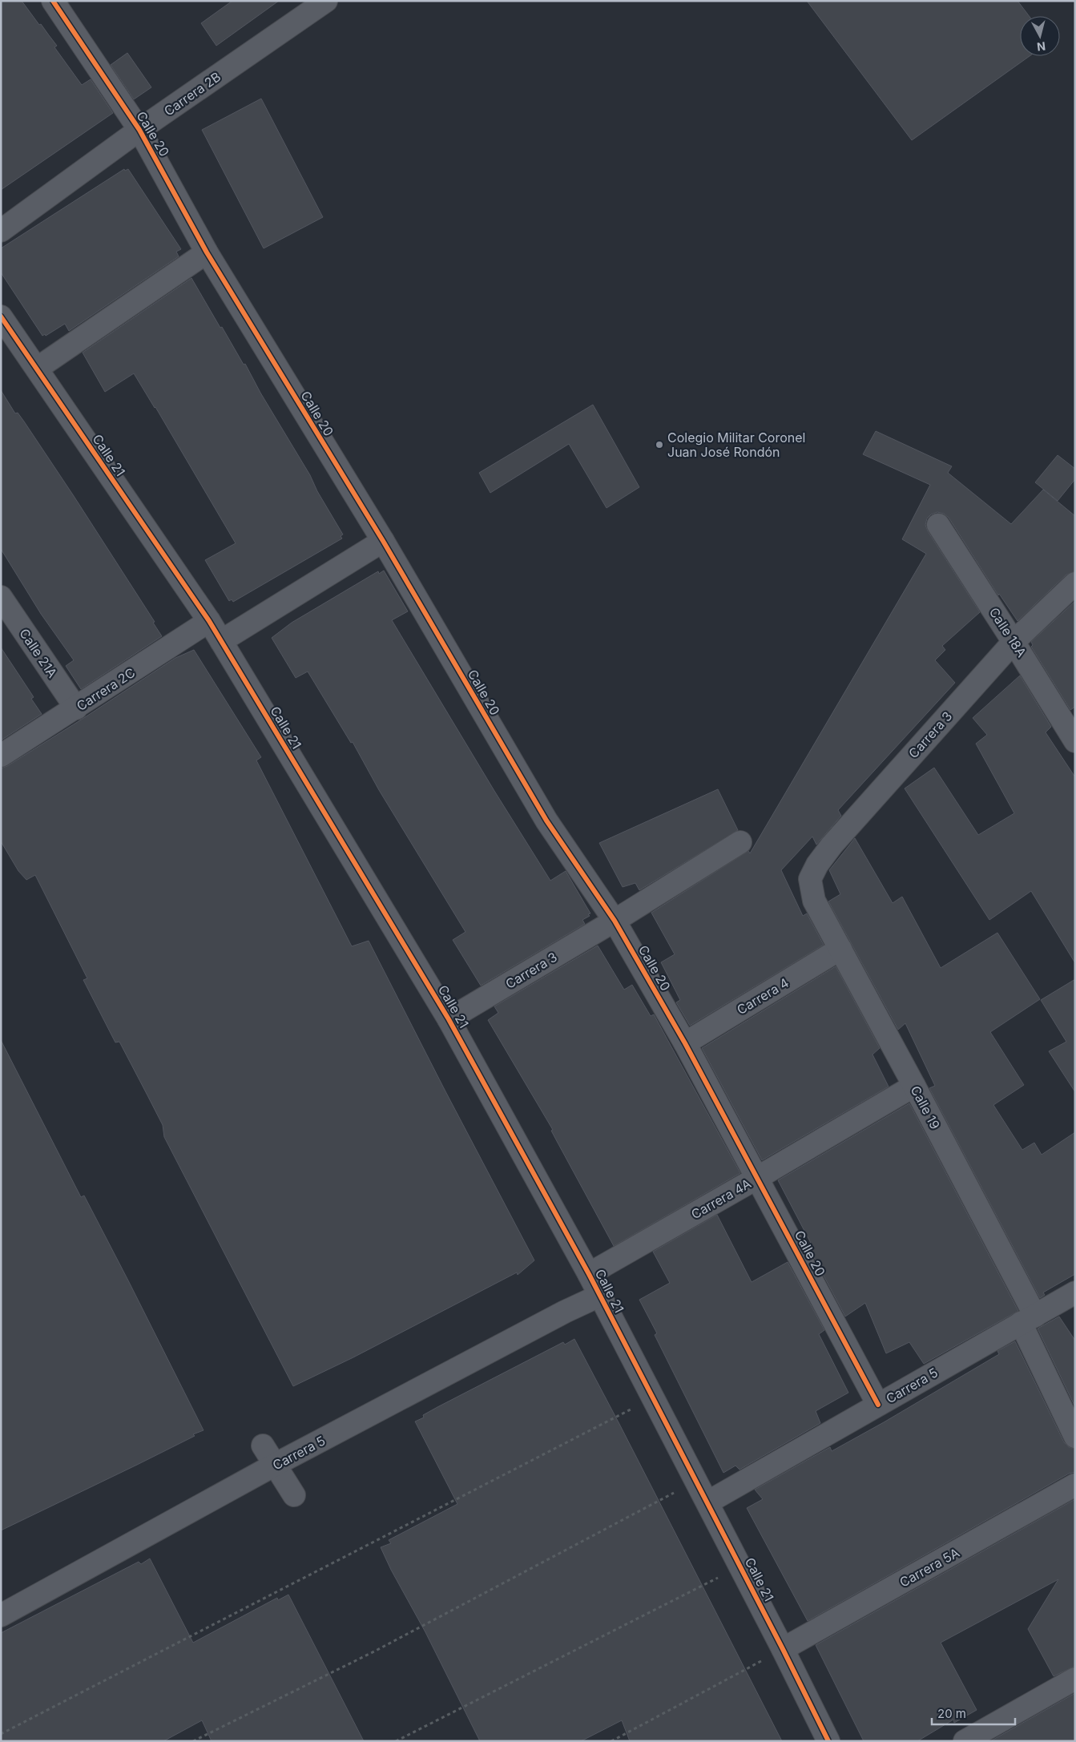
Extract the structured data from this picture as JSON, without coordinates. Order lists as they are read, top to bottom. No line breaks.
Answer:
{"streets":{"street":["Carrera 2B","Calle 20","Calle 21","Calle 18A","Calle 21A","Carrera 2C","Carrera 3","Carrera 4","Calle 19","Carrera 4A","Carrera 5","Carrera 5A"]},"crossings":[["Carrera 2B","Calle 20"],["Calle 20","Carrera 3"],["Calle 20","Carrera 4"],["Calle 20","Carrera 4A"],["Calle 20","Carrera 5"],["Calle 21","Carrera 2C"],["Calle 21","Carrera 3"],["Calle 21","Carrera 4A"],["Calle 21","Carrera 5"],["Calle 21","Carrera 5A"],["Calle 18A","Carrera 3"],["Calle 21A","Carrera 2C"],["Carrera 3","Calle 19"],["Carrera 4","Calle 19"],["Calle 19","Carrera 4A"],["Calle 19","Carrera 5"]],"places":["Colegio Militar Coronel Juan José Rondón"],"scale_bar":"20 m","north":"bottom"}
